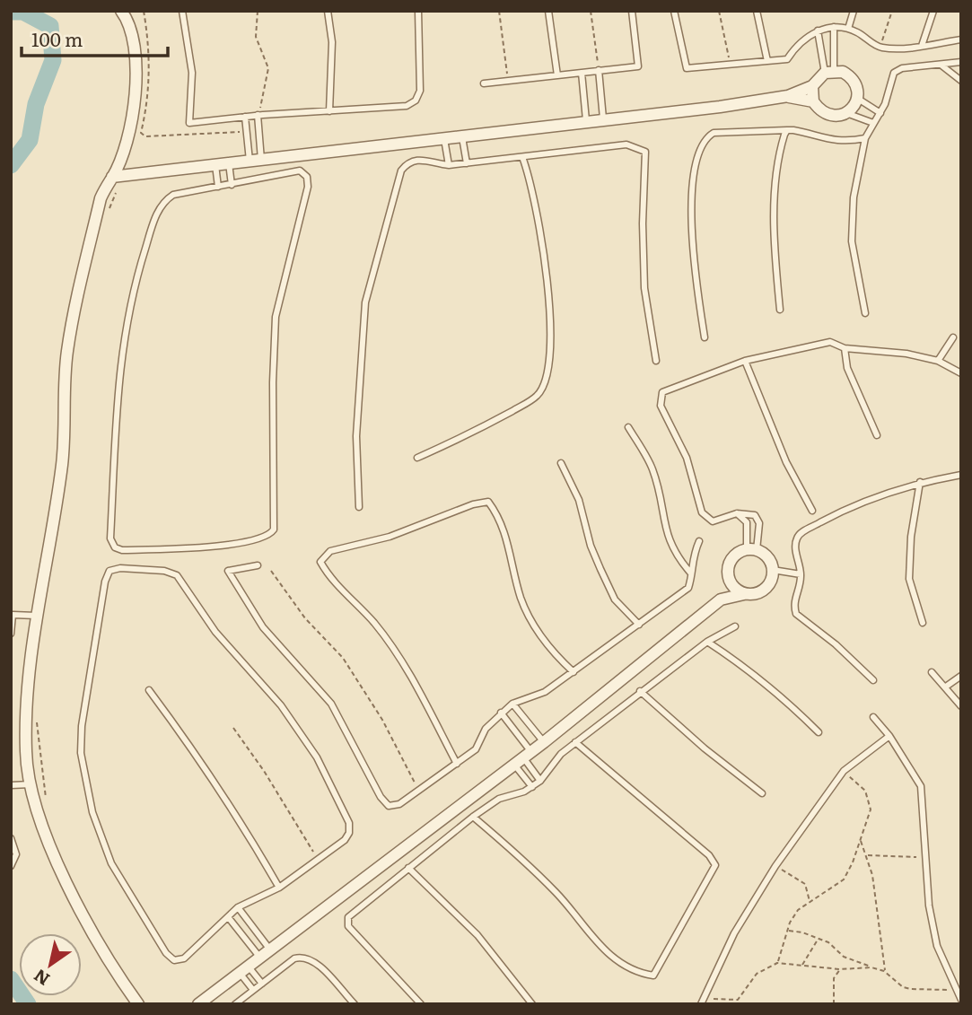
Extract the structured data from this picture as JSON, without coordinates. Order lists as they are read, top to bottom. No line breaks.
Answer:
{"scale_bar":"100 m","north":"bottom left"}
